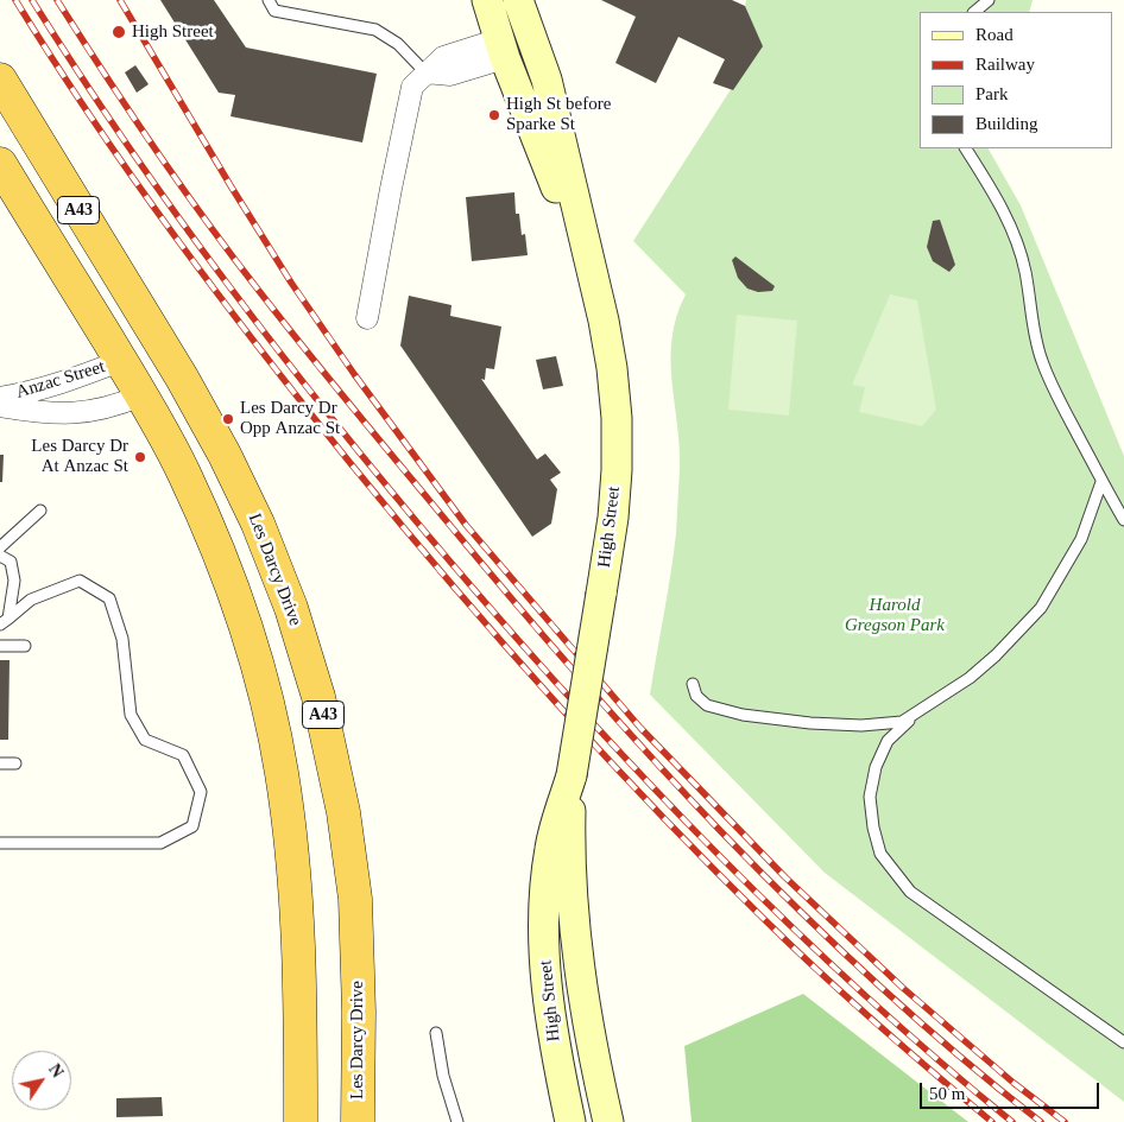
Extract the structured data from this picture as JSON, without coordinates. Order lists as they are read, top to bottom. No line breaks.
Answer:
{"streets":{"highway":["A43","Les Darcy Drive"],"main road":["High Street"],"street":["Anzac Street"]},"crossings":[["A43","Anzac Street"]],"parks":["Harold Gregson Park"],"places":["High Street","High St before Sparke St","Les Darcy Dr Opp Anzac St","Les Darcy Dr At Anzac St"],"legend":["Road","Railway","Park","Building"],"scale_bar":"50 m","north":"top right"}
